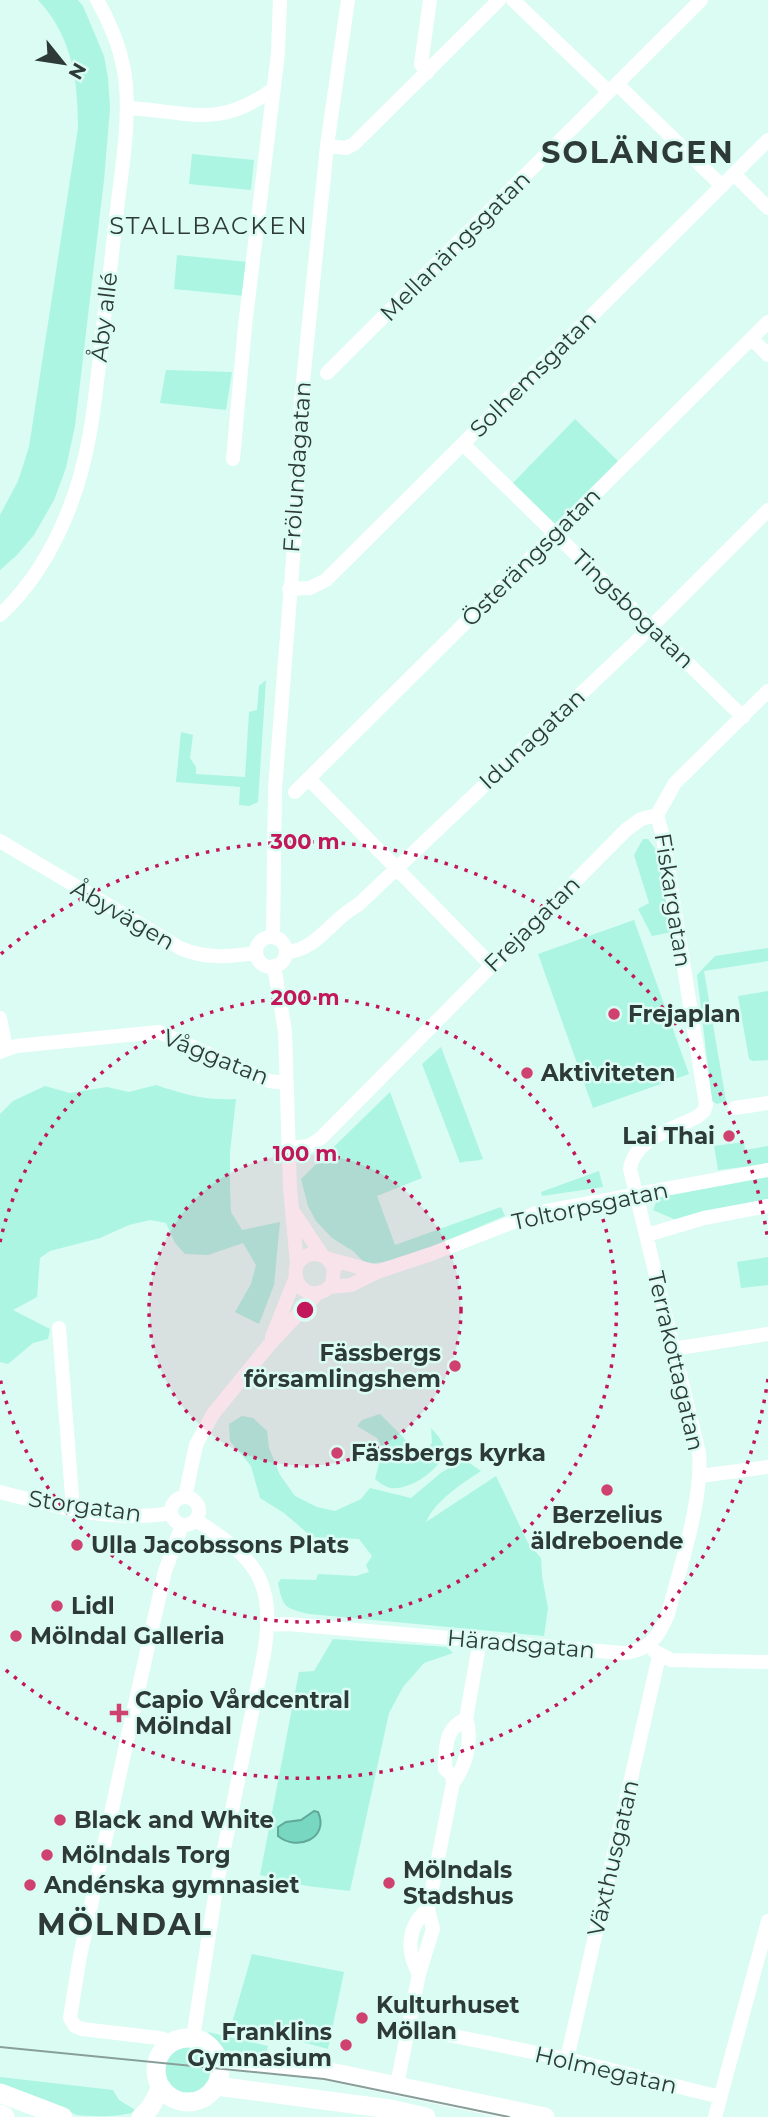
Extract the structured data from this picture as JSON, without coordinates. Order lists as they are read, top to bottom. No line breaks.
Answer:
{"streets":{"street":["Mellanängsgatan","Åby allé","Solhemsgatan","Frölundagatan","Österängsgatan","Tingsbogatan","Idunagatan","Fiskargatan","Åbyvägen","Frejagatan","Våggatan","Toltorpsgatan","Terrakottagatan","Storgatan","Häradsgatan","Växthusgatan","Holmegatan"]},"crossings":[["Solhemsgatan","Frölundagatan"],["Solhemsgatan","Tingsbogatan"],["Frölundagatan","Idunagatan"],["Frölundagatan","Åbyvägen"],["Österängsgatan","Tingsbogatan"],["Tingsbogatan","Idunagatan"],["Idunagatan","Åbyvägen"],["Fiskargatan","Frejagatan"],["Fiskargatan","Toltorpsgatan"],["Fiskargatan","Terrakottagatan"],["Toltorpsgatan","Terrakottagatan"],["Terrakottagatan","Häradsgatan"],["Växthusgatan","Holmegatan"]],"districts":["SOLÄNGEN","STALLBACKEN","MÖLNDAL"],"places":{"other":["Frejaplan","Aktiviteten","Lai Thai","Fässbergs församlingshem","Fässbergs kyrka","Berzelius äldreboende","Ulla Jacobssons Plats","Lidl","Mölndal Galleria","Black and White","Mölndals Torg","Mölndals Stadshus","Andénska gymnasiet","Kulturhuset Möllan","Franklins Gymnasium"],"health":["Capio Vårdcentral Mölndal"]},"north":"bottom right","rings":["300 m","200 m","100 m"]}
